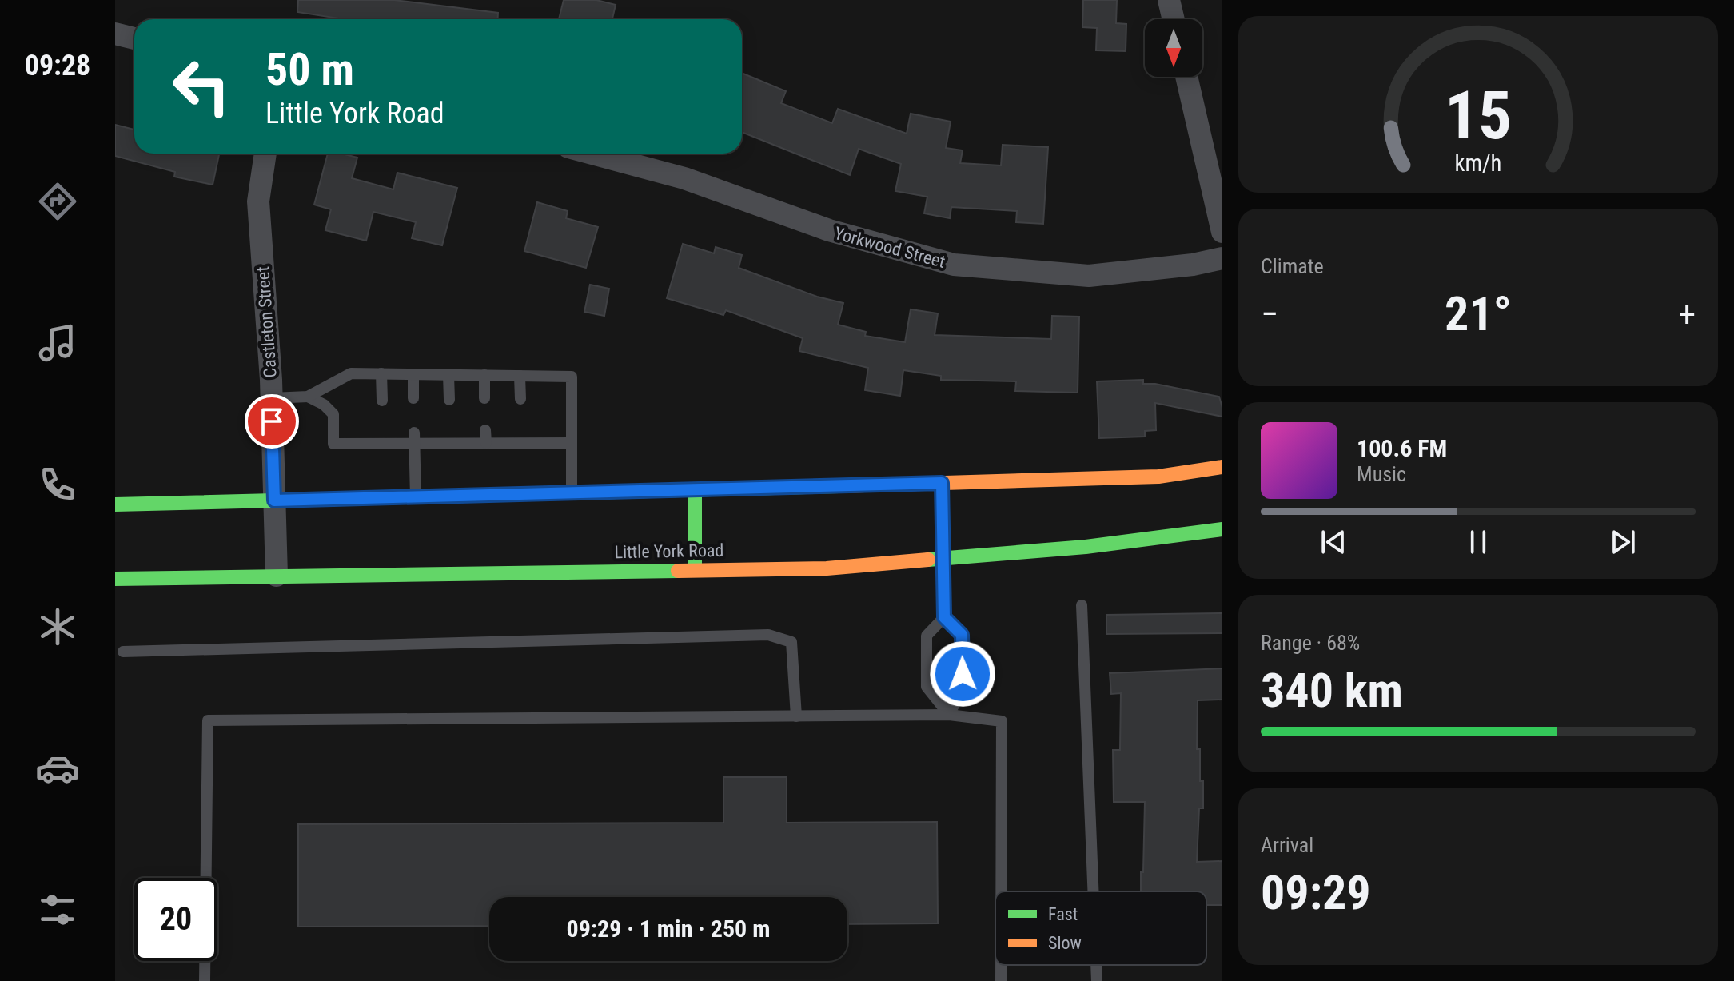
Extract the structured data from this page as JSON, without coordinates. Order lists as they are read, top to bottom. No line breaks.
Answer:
{"streets":{"main road":["Little York Road"],"street":["Yorkwood Street","Castleton Street"]},"crossings":[["Castleton Street","Little York Road"]],"legend":["Fast","Slow"],"north":"bottom","page":{"tabs":"09:28","turn":["50 m","Little York Road"],"tile":["Climate",["Range · 68%","340 km"],["Arrival","09:29"]],"heat":["−","21°","+"],"song":["100.6 FM","Music"],"limit":"20","trip":"09:29 · 1 min · 250 m","gauge":["15","km/h"]}}
